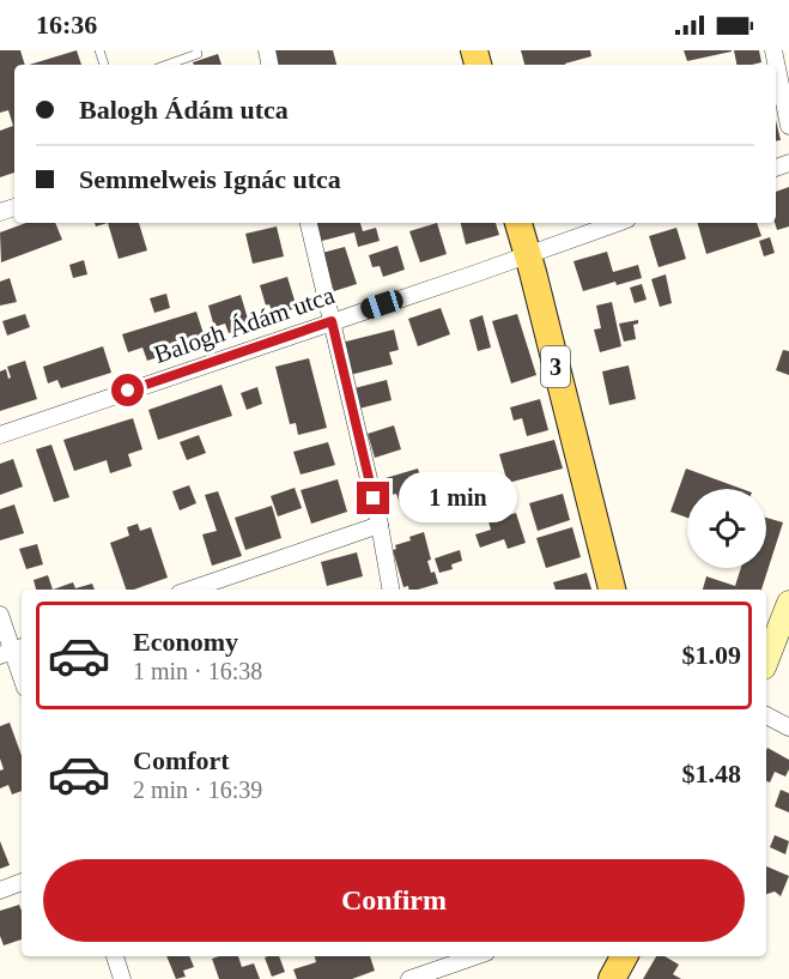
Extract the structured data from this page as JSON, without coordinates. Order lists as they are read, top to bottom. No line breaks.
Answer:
{"streets":{"main road":["3"],"street":["Balogh Ádám utca"]},"crossings":[["Balogh Ádám utca","3"]],"page":{"status":"16:36","banner":["Balogh Ádám utca","Semmelweis Ignác utca"],"bubble":"1 min","list":[{"name":"Economy","note":"1 min · 16:38","value":"$1.09"},{"name":"Comfort","note":"2 min · 16:39","value":"$1.48"}],"buttons":"Confirm"}}
